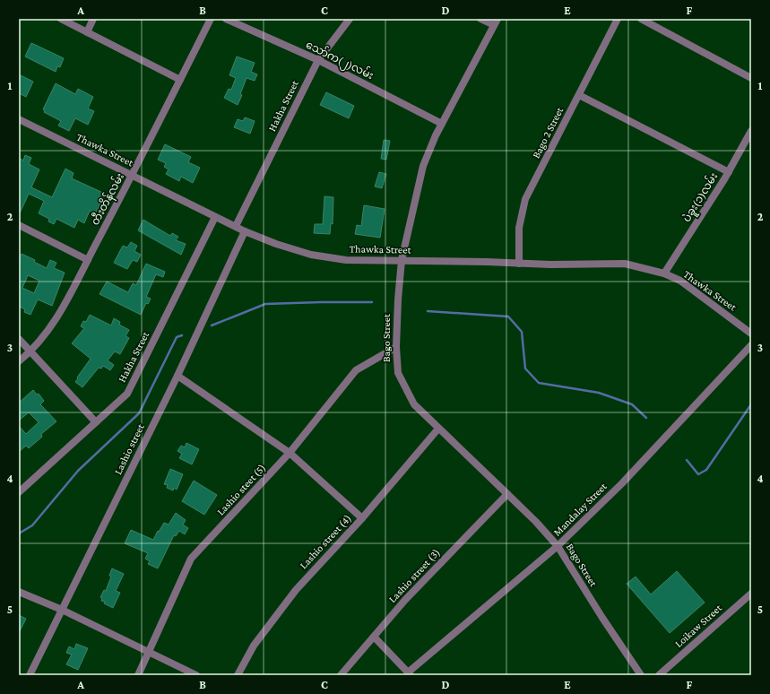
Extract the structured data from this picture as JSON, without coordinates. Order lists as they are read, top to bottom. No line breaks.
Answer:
{"streets":{"street":["သော်က(၂)လမ်း","Hakha Street","Bago 2 Street","Thawka Street","ပဲခူး(၁)လမ်း","တီးတိန်လမ်း","Bago Street","Lashio street","Lashio steet (5)","Mandalay Street","Lashio street (4)","Lashio street (3)","Loikaw Street"]},"crossings":[["သော်က(၂)လမ်း","Hakha Street"],["သော်က(၂)လမ်း","Bago Street"],["Hakha Street","Thawka Street"],["Bago 2 Street","Thawka Street"],["Thawka Street","ပဲခူး(၁)လမ်း"],["Thawka Street","တီးတိန်လမ်း"],["Thawka Street","Bago Street"],["Thawka Street","Lashio street"],["Bago Street","Lashio steet (5)"],["Bago Street","Mandalay Street"],["Bago Street","Lashio street (4)"],["Bago Street","Lashio street (3)"]],"grid":{"columns":["A","B","C","D","E","F"],"rows":["1","2","3","4","5"]}}
